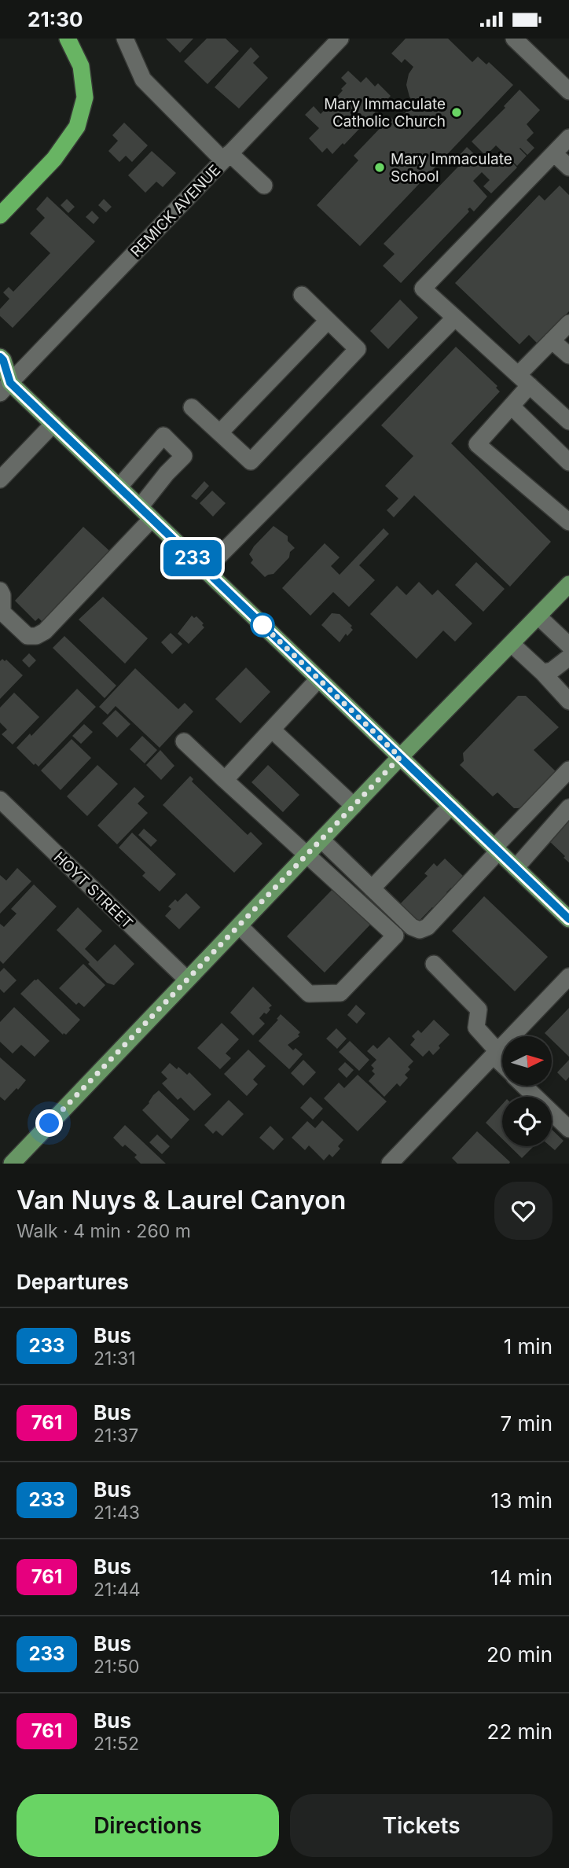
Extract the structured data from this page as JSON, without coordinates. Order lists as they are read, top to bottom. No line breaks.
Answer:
{"streets":{"street":["REMICK AVENUE","HOYT STREET"]},"places":["Mary Immaculate Catholic Church","Mary Immaculate School"],"lines":["bus line 233"],"north":"right","page":{"status":"21:30","on_map":"233","heading":[["Van Nuys & Laurel Canyon","Walk · 4 min · 260 m"],"Departures"],"list":[{"mark":"233","name":"Bus","note":"21:31","value":"1 min"},{"mark":"761","name":"Bus","note":"21:37","value":"7 min"},{"mark":"233","name":"Bus","note":"21:43","value":"13 min"},{"mark":"761","name":"Bus","note":"21:44","value":"14 min"},{"mark":"233","name":"Bus","note":"21:50","value":"20 min"},{"mark":"761","name":"Bus","note":"21:52","value":"22 min"}],"buttons":["Directions","Tickets"]}}
